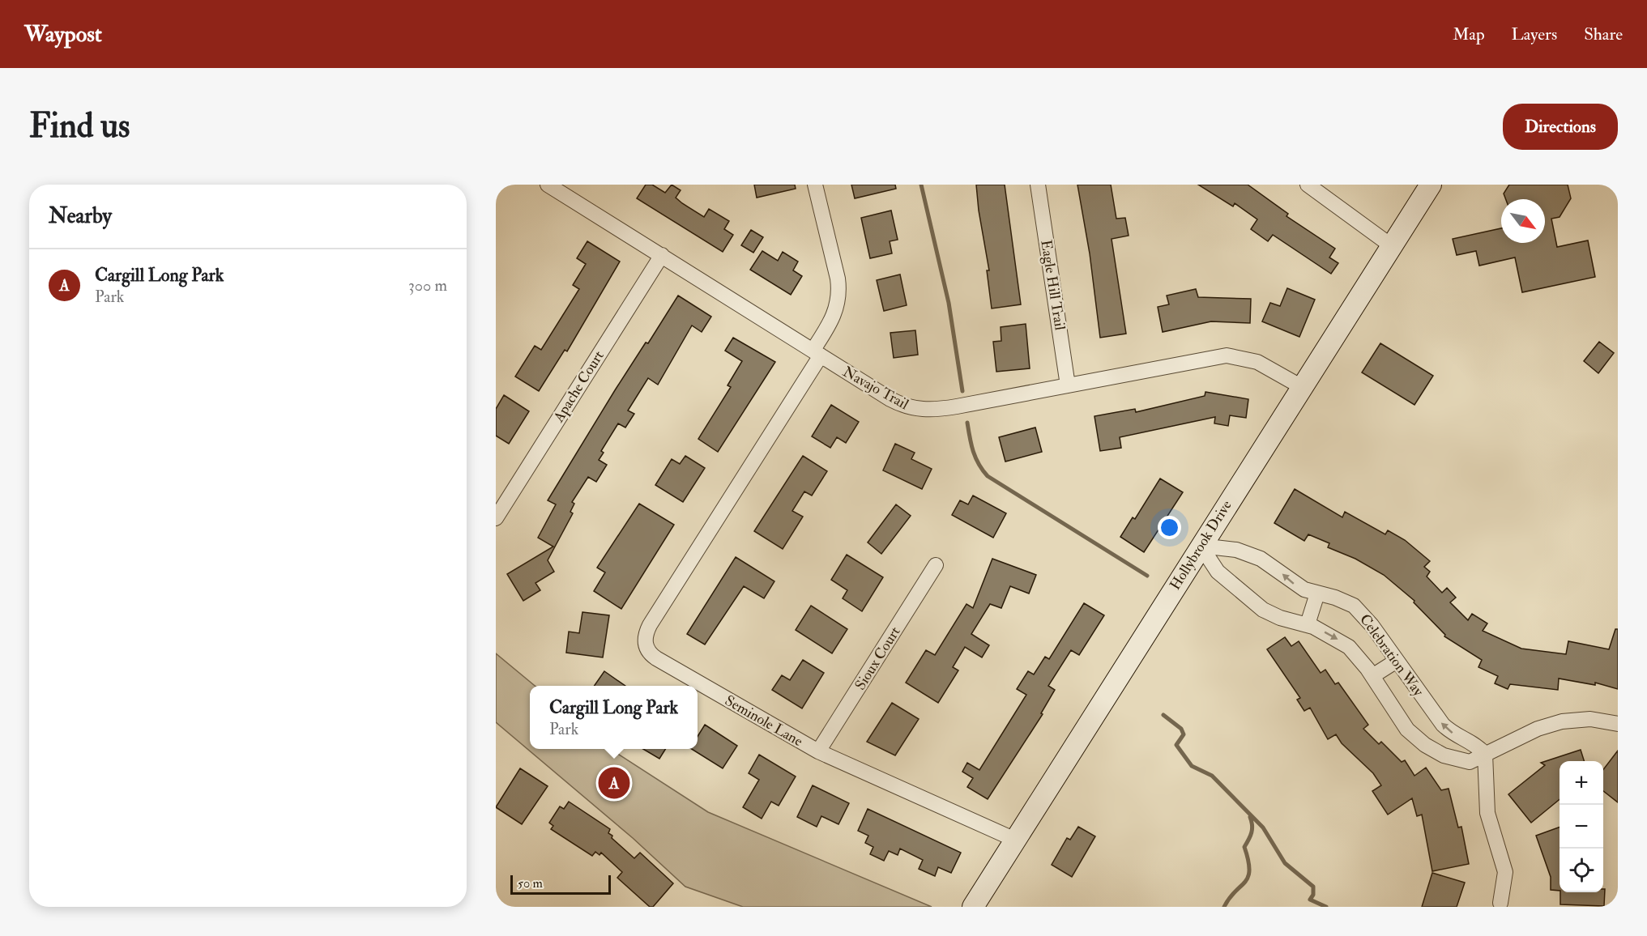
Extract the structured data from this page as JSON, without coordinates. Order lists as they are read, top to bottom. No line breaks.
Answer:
{"streets":{"main road":["Hollybrook Drive"],"street":["Eagle Hill Trail","Apache Court","Navajo Trail","Celebration Way","Sioux Court","Seminole Lane"]},"crossings":[["Eagle Hill Trail","Navajo Trail"],["Apache Court","Navajo Trail"],["Navajo Trail","Hollybrook Drive"],["Navajo Trail","Seminole Lane"],["Hollybrook Drive","Celebration Way"],["Hollybrook Drive","Seminole Lane"],["Sioux Court","Seminole Lane"]],"scale_bar":"50 m","north":"bottom right","page":{"header":"Waypost","nav":["Map","Layers","Share"],"buttons":"Directions","title":"Find us","heading":"Nearby","list":[{"mark":"A","name":"Cargill Long Park","note":"Park","value":"300 m"}],"popup":["Cargill Long Park","Park"],"map_buttons":["+","−"],"pins":"A","scale":"50 m"}}
